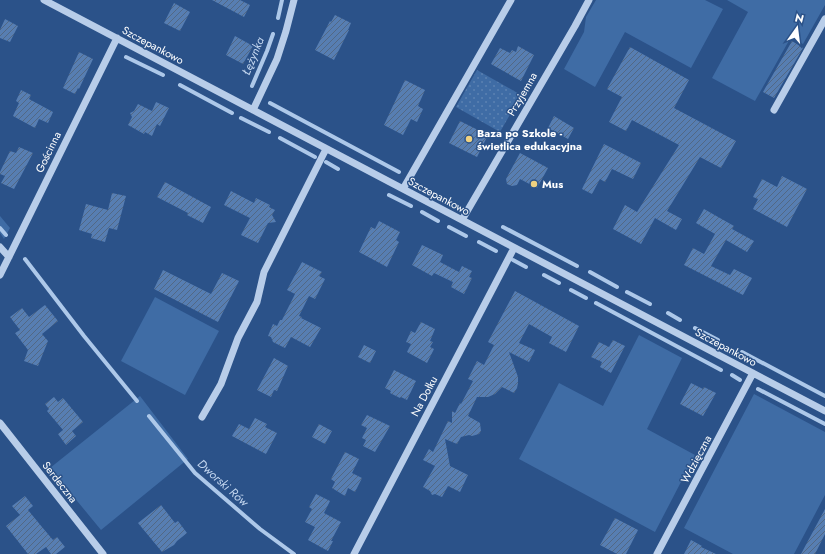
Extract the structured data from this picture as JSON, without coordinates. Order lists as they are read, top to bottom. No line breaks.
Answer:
{"streets":{"street":["Szczepankowo","Przyjemna","Gościnna","Na Dołku","Wdzięczna","Serdeczna"]},"crossings":[["Szczepankowo","Przyjemna"],["Szczepankowo","Gościnna"],["Szczepankowo","Na Dołku"],["Szczepankowo","Wdzięczna"]],"water":["Łężynka","Dworski Rów"],"places":["Baza po Szkole - świetlica edukacyjna","Mus"],"north":"top"}
